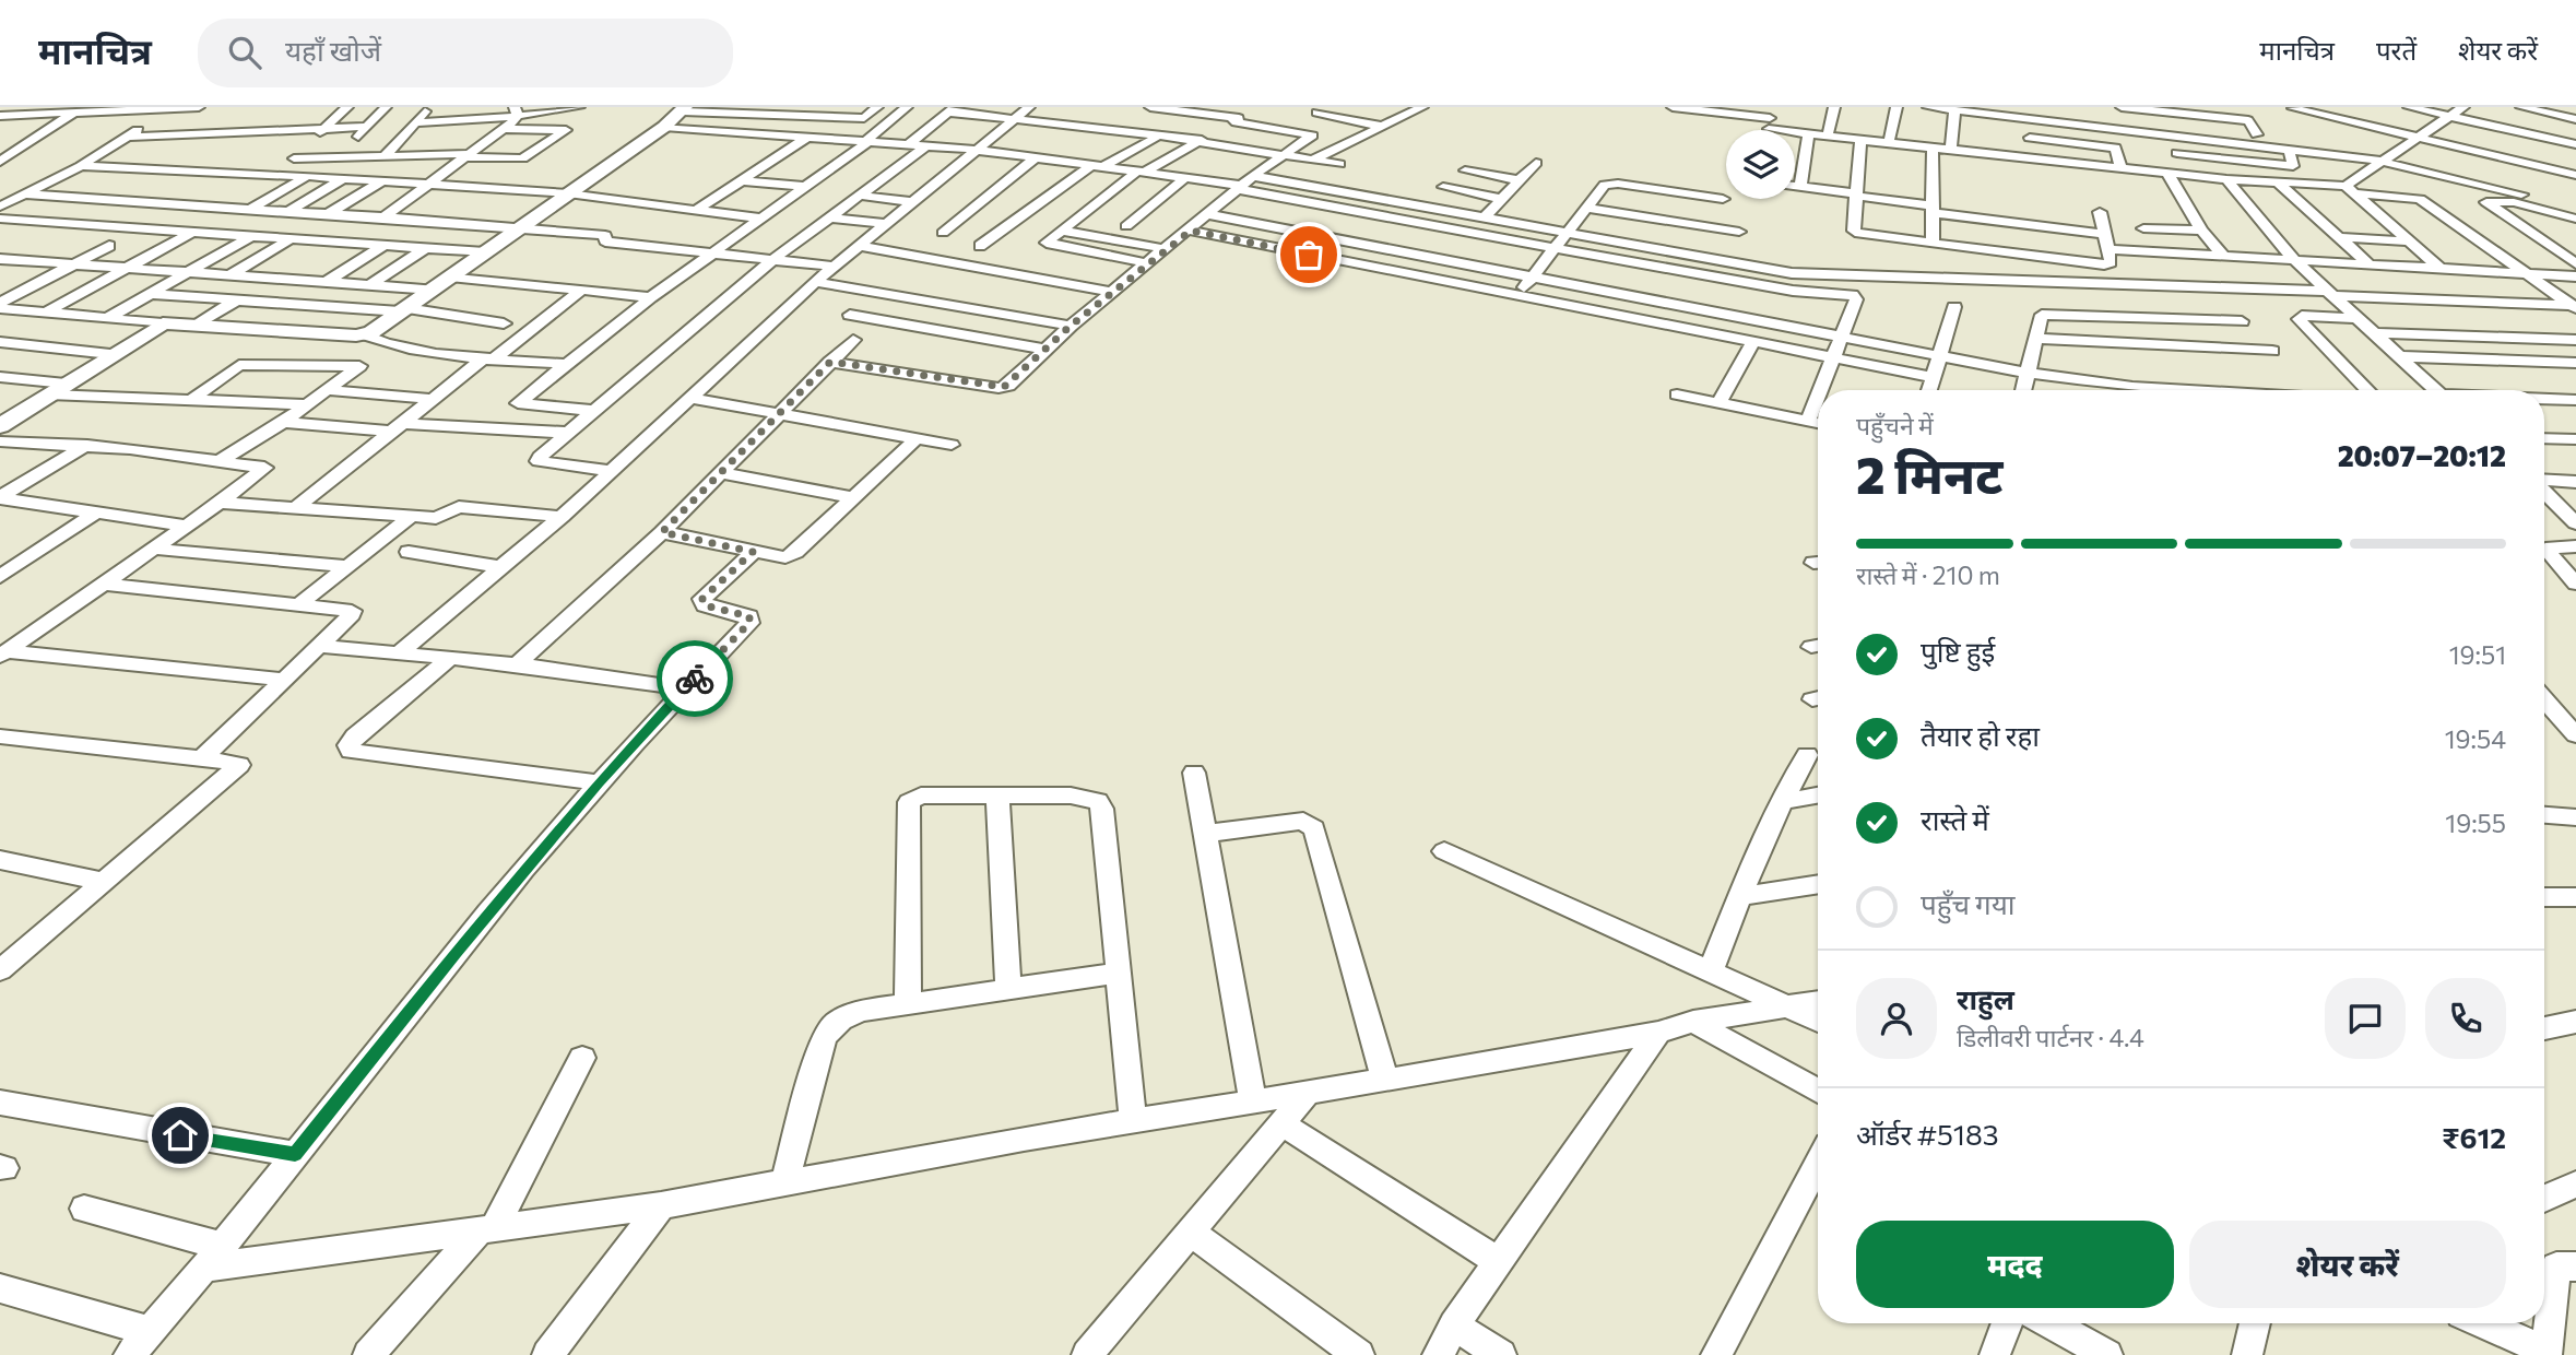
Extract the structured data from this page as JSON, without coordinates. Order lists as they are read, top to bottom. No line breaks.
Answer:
{"page":{"header":"मानचित्र","search":"यहाँ खोजें","nav":["मानचित्र","परतें","शेयर करें"],"heading":["2 मिनट","पहुँचने में","20:07–20:12"],"panel":["राहुल","डिलीवरी पार्टनर · 4.4","ऑर्डर #5183","₹612"],"bar":"रास्ते में · 210 m","list":[["पुष्टि हुई","19:51"],["तैयार हो रहा","19:54"],["रास्ते में","19:55"],"पहुँच गया"],"buttons":["मदद","शेयर करें"]}}
